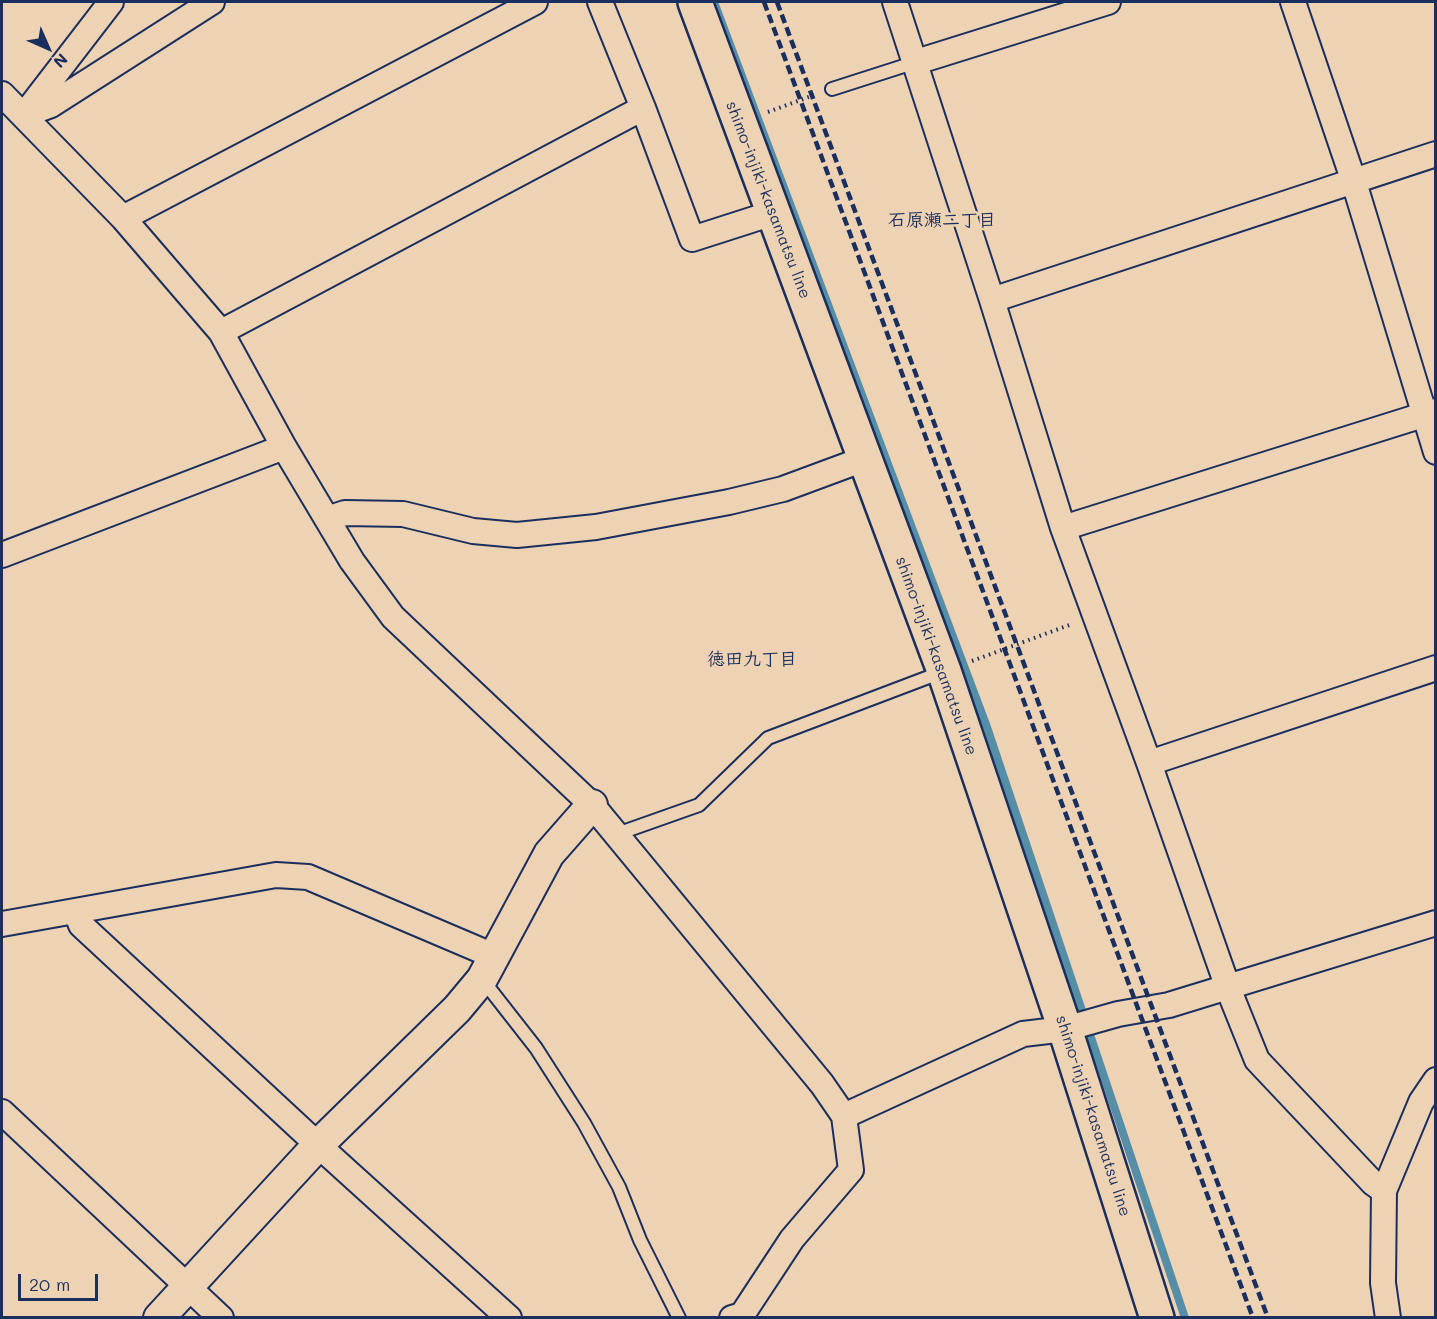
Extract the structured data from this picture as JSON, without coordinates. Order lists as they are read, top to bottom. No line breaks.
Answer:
{"streets":{"main road":["shimo-injiki-kasamatsu line"]},"districts":["石原瀬二丁目","徳田九丁目"],"scale_bar":"20 m","north":"bottom right"}
